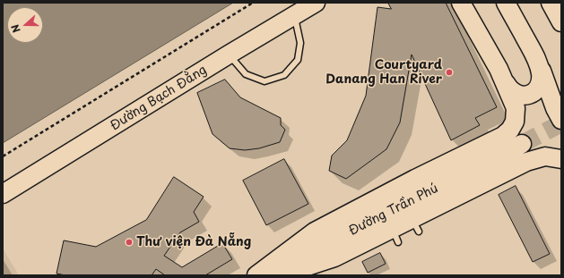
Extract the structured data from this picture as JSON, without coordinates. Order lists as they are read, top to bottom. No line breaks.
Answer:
{"streets":{"main road":["Đường Bạch Đằng","Đường Trần Phú"]},"places":["Courtyard Danang Han River","Thư viện Đà Nẵng"],"north":"left"}
